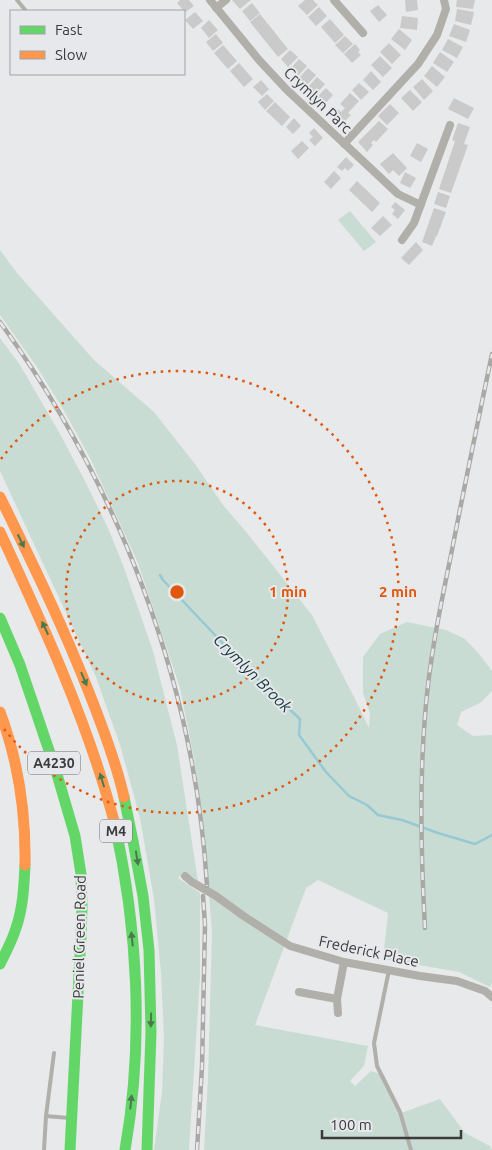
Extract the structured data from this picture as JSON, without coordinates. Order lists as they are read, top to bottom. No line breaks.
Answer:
{"streets":{"main road":["A4230","M4","Peniel Green Road"],"street":["Crymlyn Parc","Frederick Place"]},"water":["Crymlyn Brook"],"legend":["Fast","Slow"],"scale_bar":"100 m","rings":["1 min","2 min"]}
